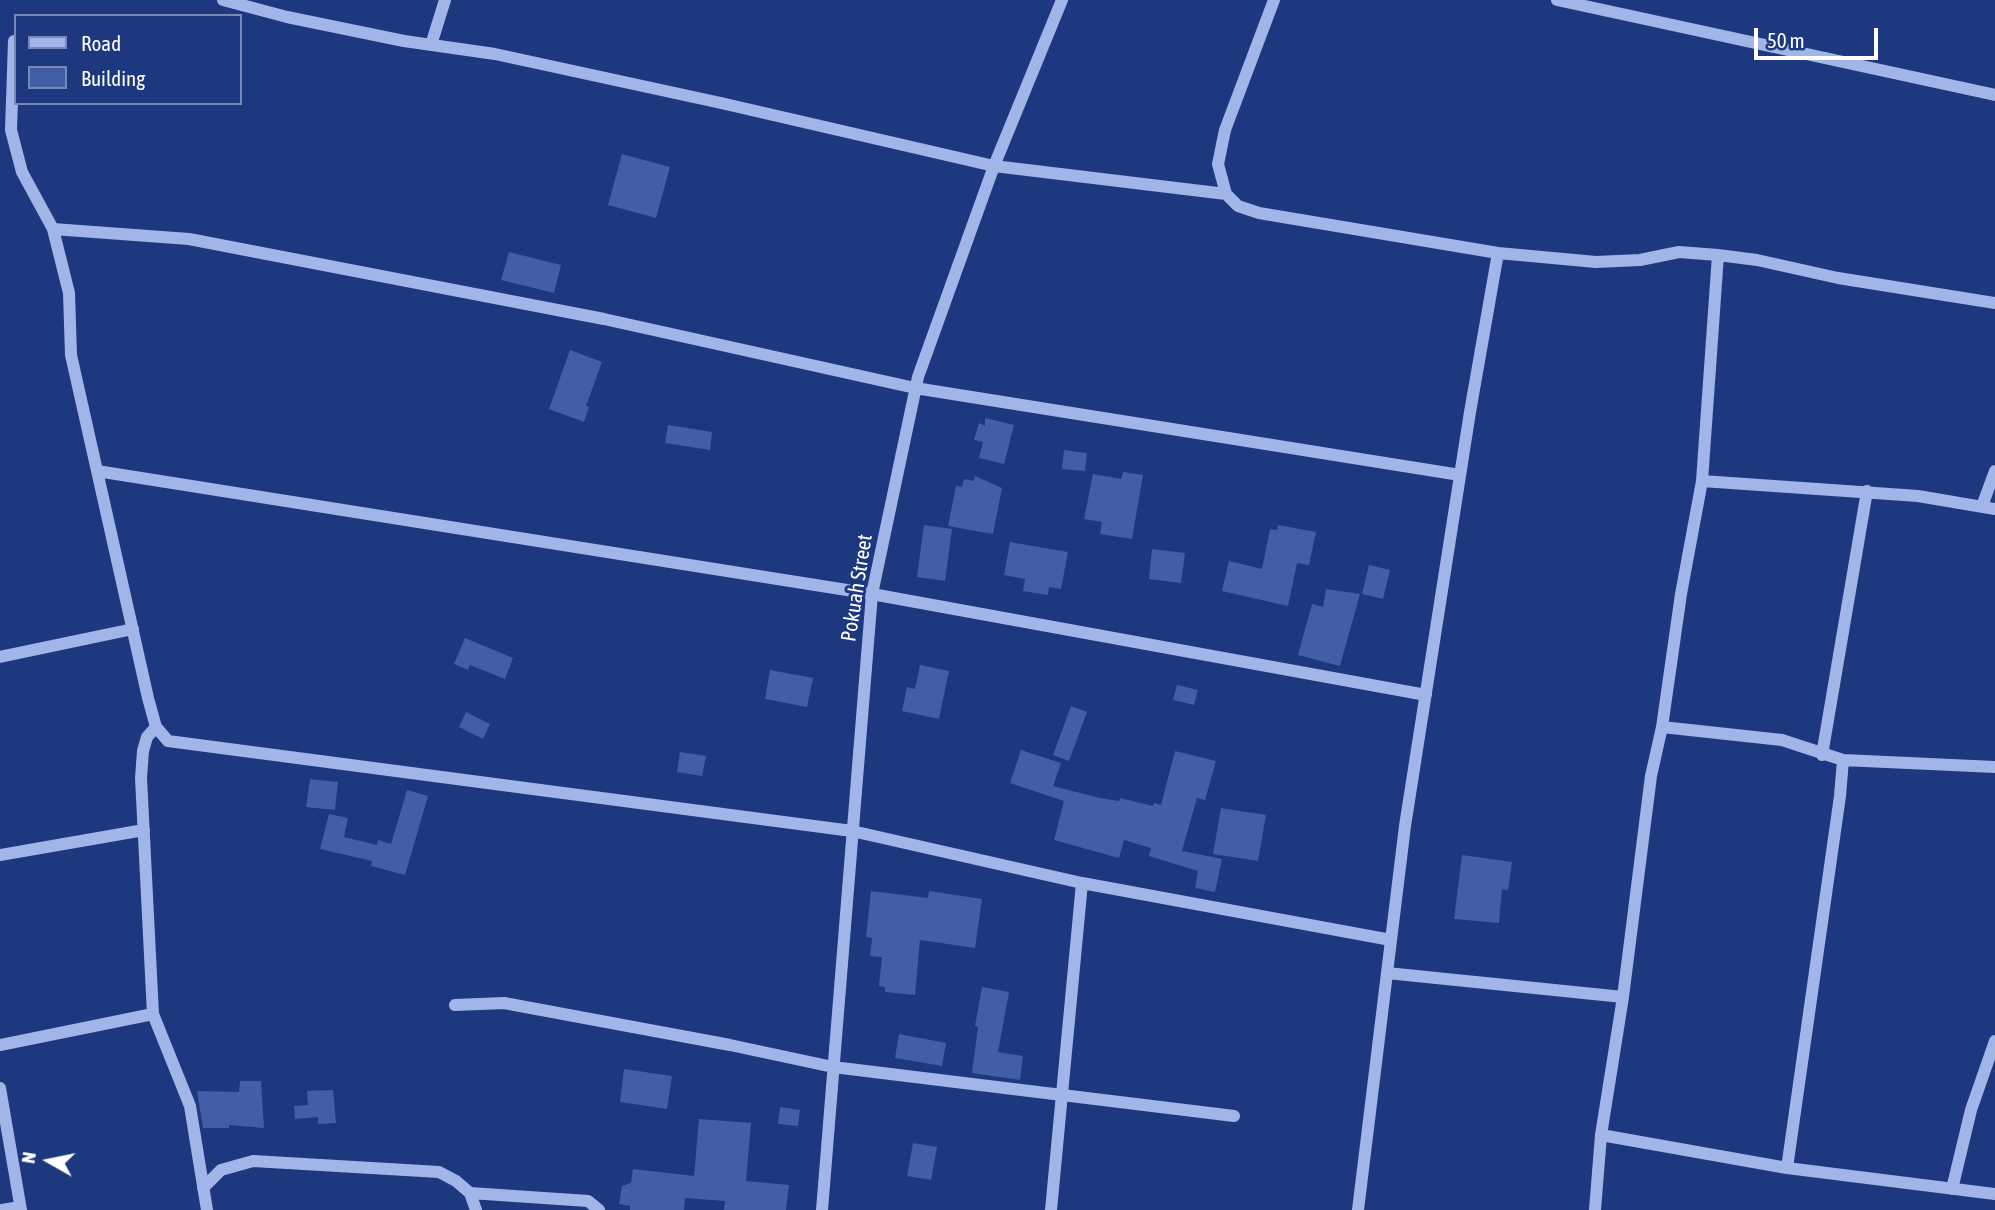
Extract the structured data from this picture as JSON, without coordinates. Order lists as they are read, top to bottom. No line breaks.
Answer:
{"streets":{"street":["Pokuah Street"]},"legend":["Road","Building"],"scale_bar":"50 m","north":"left"}
